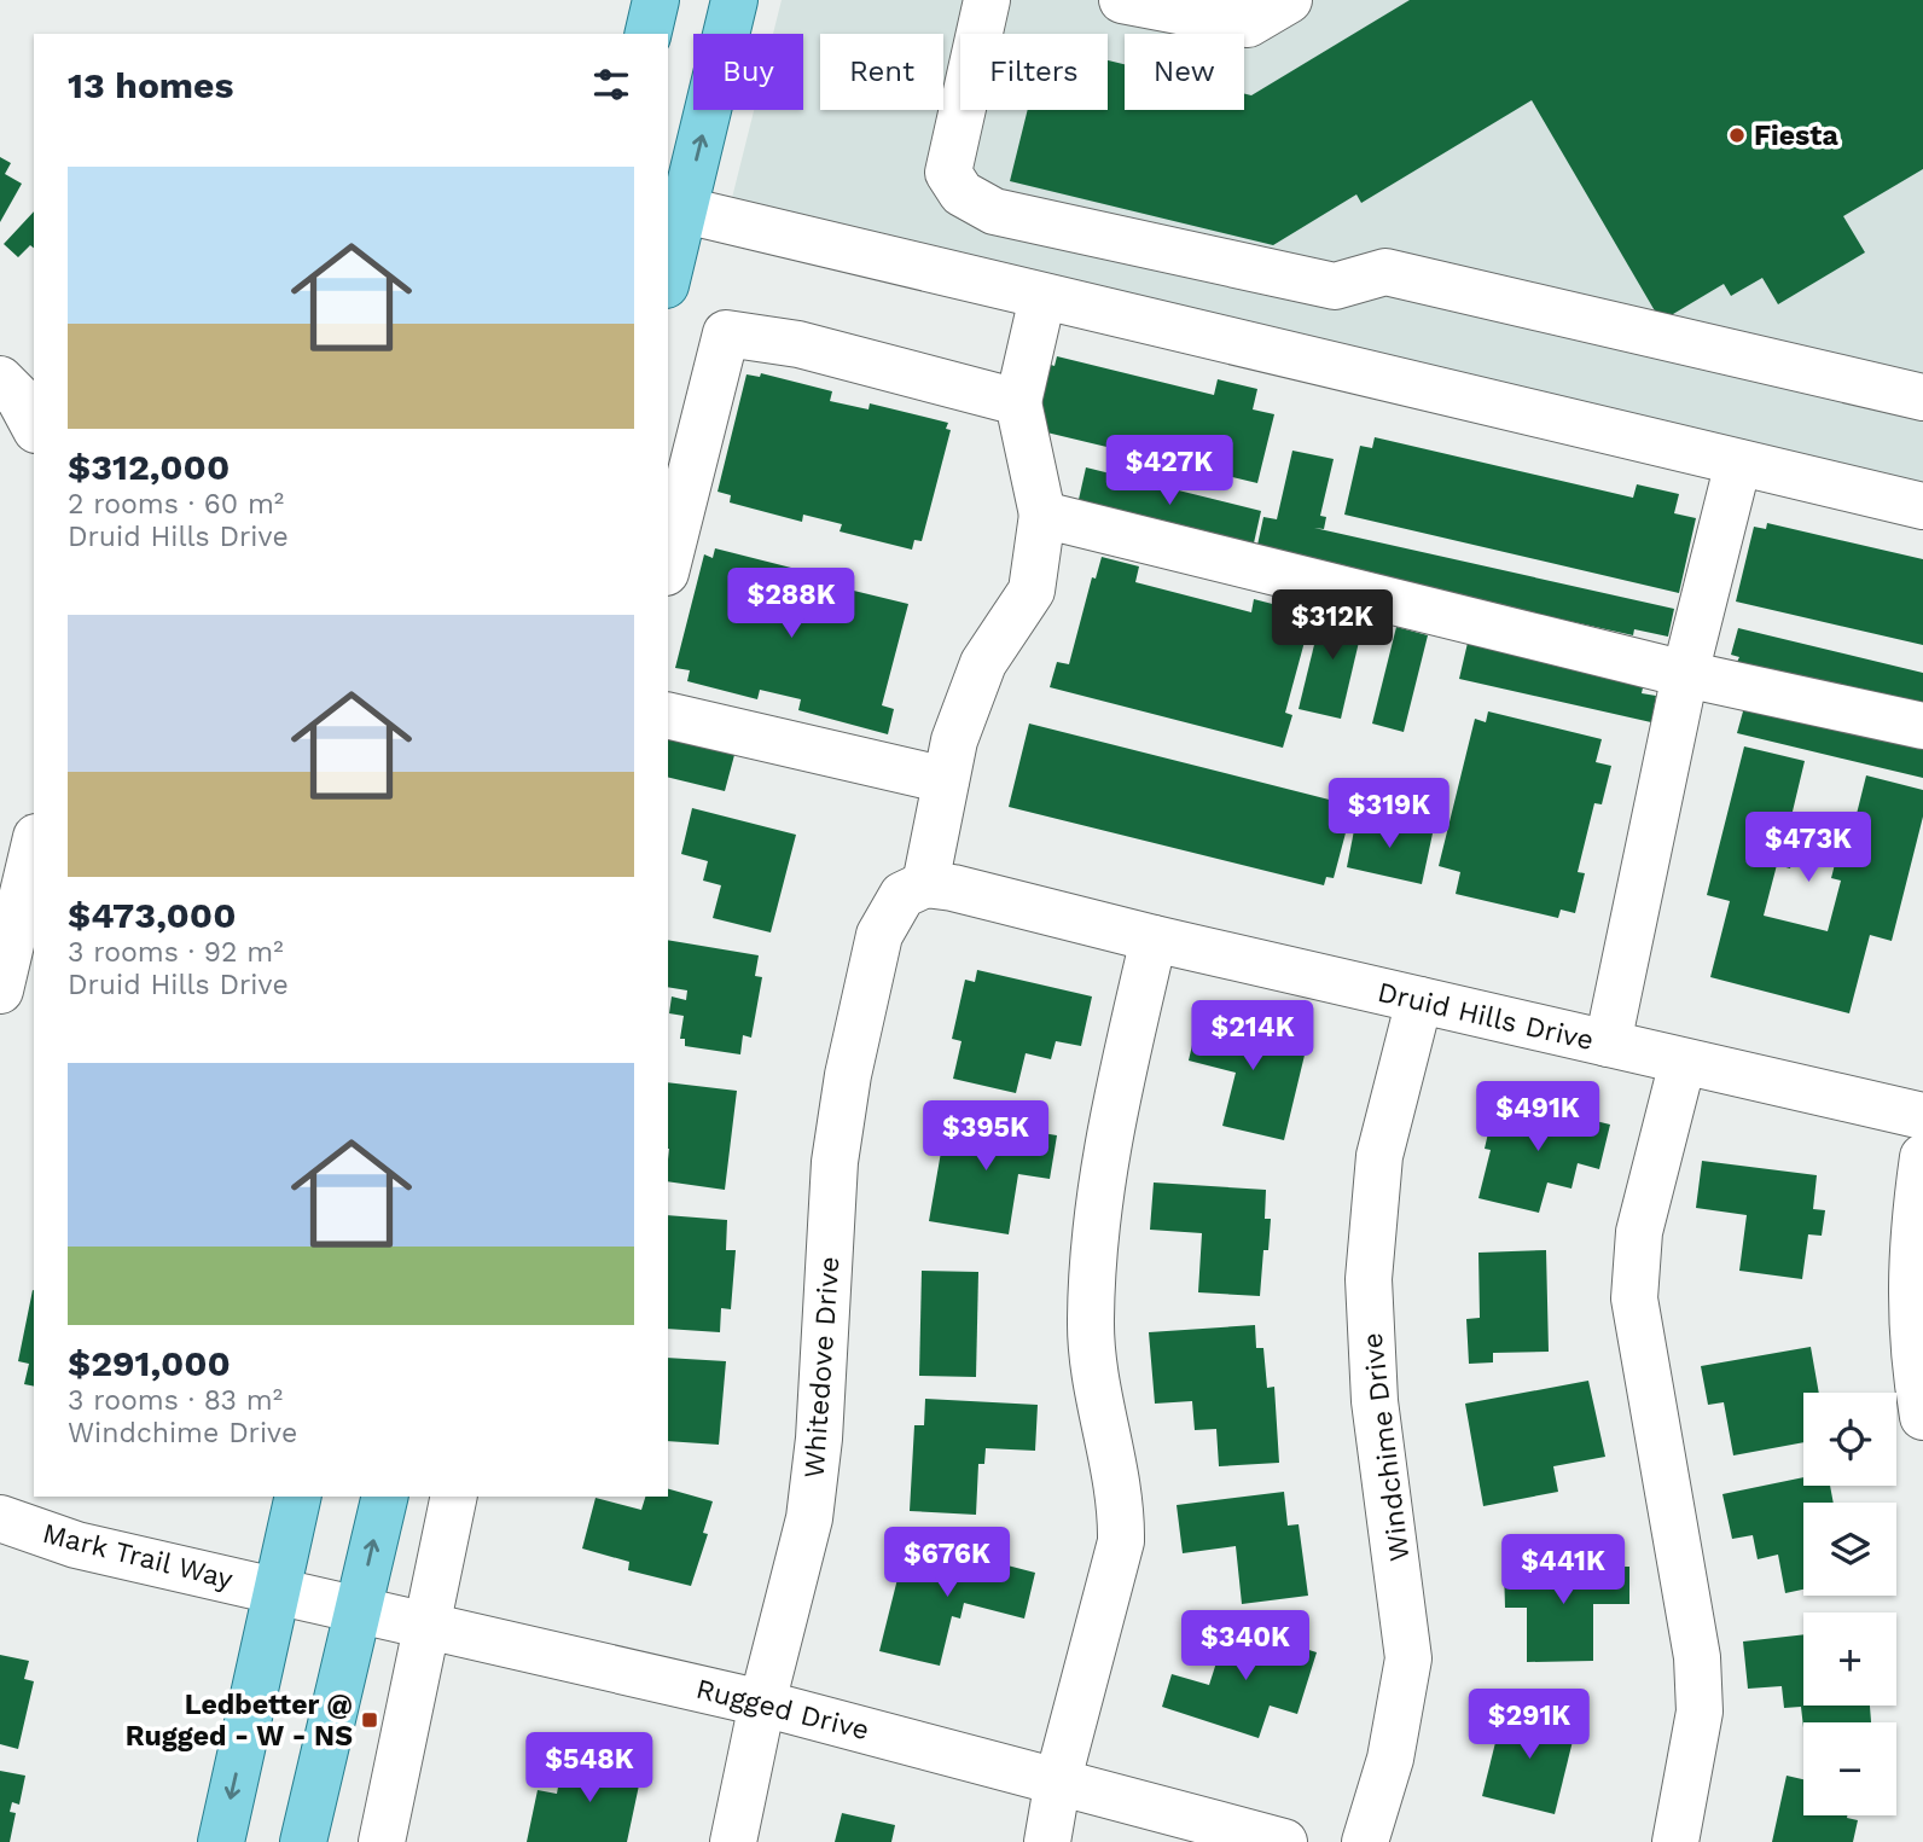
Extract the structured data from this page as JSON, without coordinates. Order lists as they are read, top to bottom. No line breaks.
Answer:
{"streets":{"street":["Druid Hills Drive","Whitedove Drive","Windchime Drive","Mark Trail Way","Rugged Drive"]},"crossings":[["Druid Hills Drive","Whitedove Drive"],["Druid Hills Drive","Windchime Drive"],["Whitedove Drive","Rugged Drive"],["Mark Trail Way","Rugged Drive"]],"places":{"other":["Fiesta"],"transit":["Ledbetter @ Rugged - W - NS"]},"page":{"chip":["Buy","Rent","Filters","New"],"heading":"13 homes","list":[{"name":"$312,000","note":"2 rooms · 60 m² · Druid Hills Drive"},{"name":"$473,000","note":"3 rooms · 92 m² · Druid Hills Drive"},{"name":"$291,000","note":"3 rooms · 83 m² · Windchime Drive"}],"price":["$427K","$288K","$312K","$319K","$473K","$214K","$491K","$395K","$676K","$441K","$340K","$291K","$548K"],"map_buttons":["+","−"]}}
